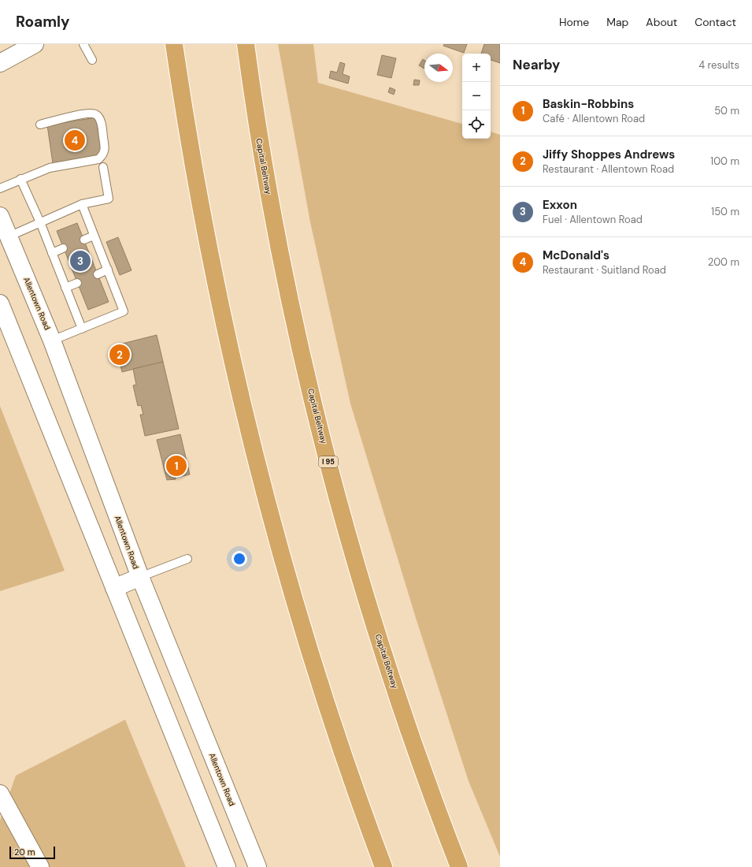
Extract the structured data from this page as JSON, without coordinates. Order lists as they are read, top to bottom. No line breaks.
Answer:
{"streets":{"highway":["Capital Beltway","I 95"],"main road":["Allentown Road"]},"scale_bar":"20 m","north":"right","page":{"header":"Roamly","nav":["Home","Map","About","Contact"],"heading":["Nearby","4 results"],"map_buttons":["+","−"],"list":[{"mark":"1","name":"Baskin-Robbins","note":"Café · Allentown Road","value":"50 m"},{"mark":"2","name":"Jiffy Shoppes Andrews","note":"Restaurant · Allentown Road","value":"100 m"},{"mark":"3","name":"Exxon","note":"Fuel · Allentown Road","value":"150 m"},{"mark":"4","name":"McDonald's","note":"Restaurant · Suitland Road","value":"200 m"}],"pins":["4","3","2","1"],"scale":"20 m"}}
